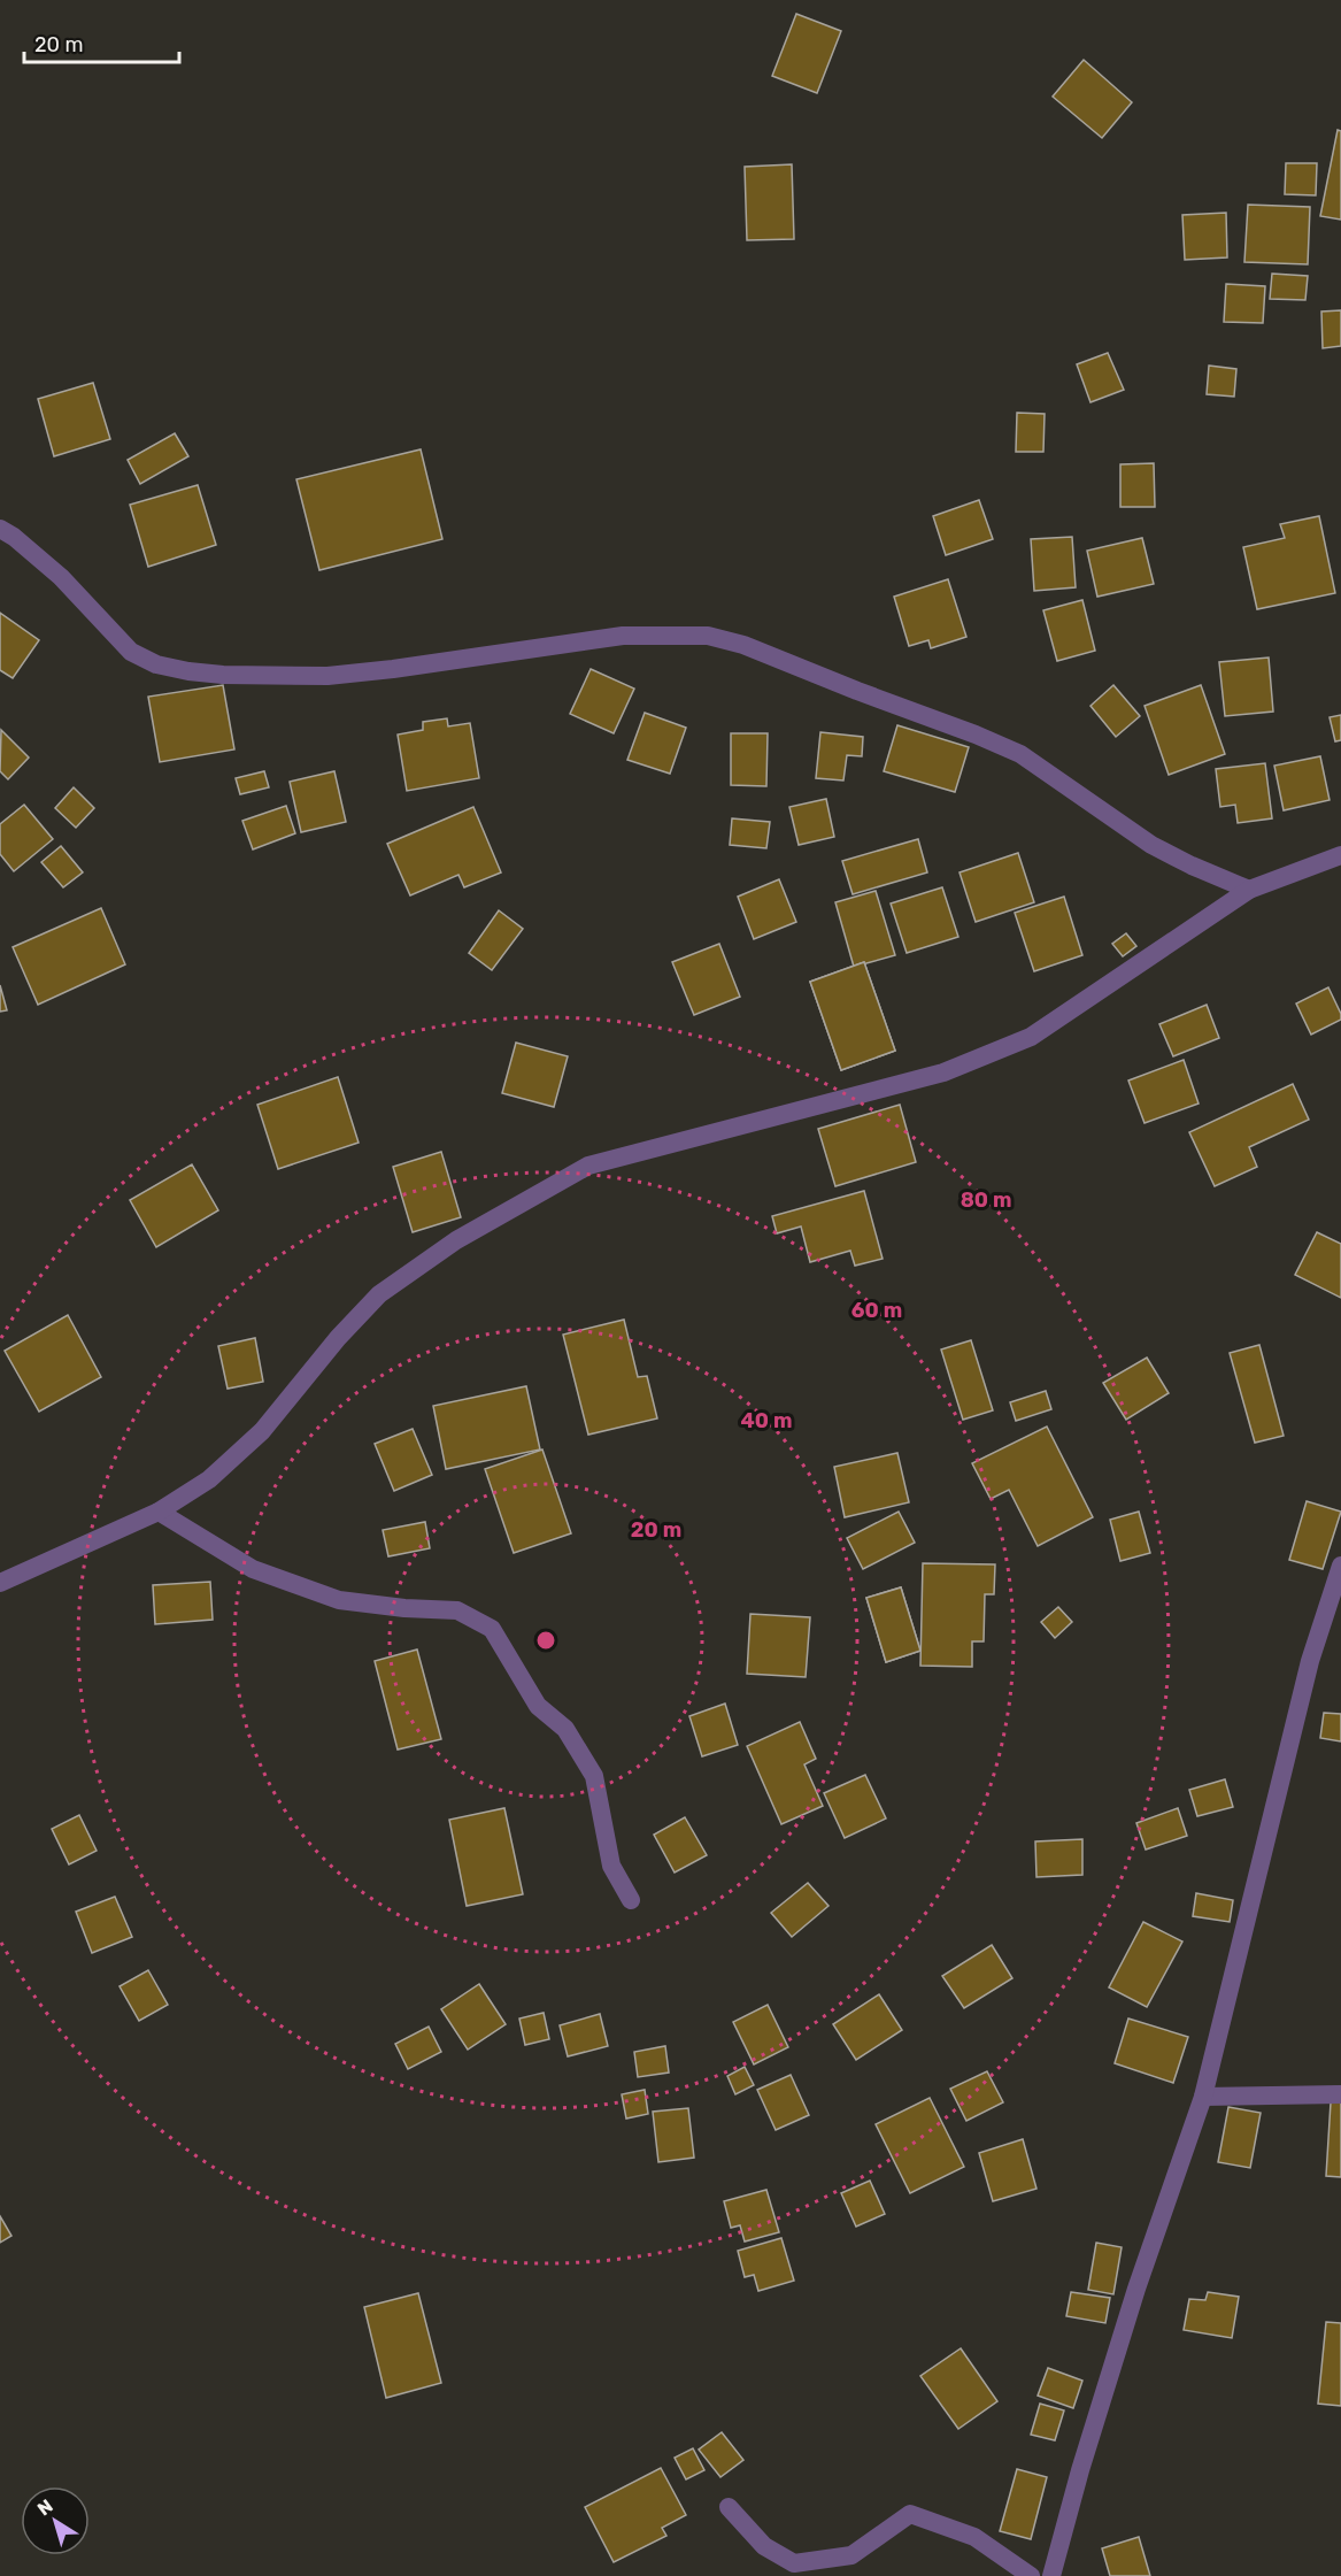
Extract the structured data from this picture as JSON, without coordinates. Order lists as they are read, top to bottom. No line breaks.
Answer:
{"scale_bar":"20 m","north":"top left","rings":["80 m","60 m","40 m","20 m"]}
